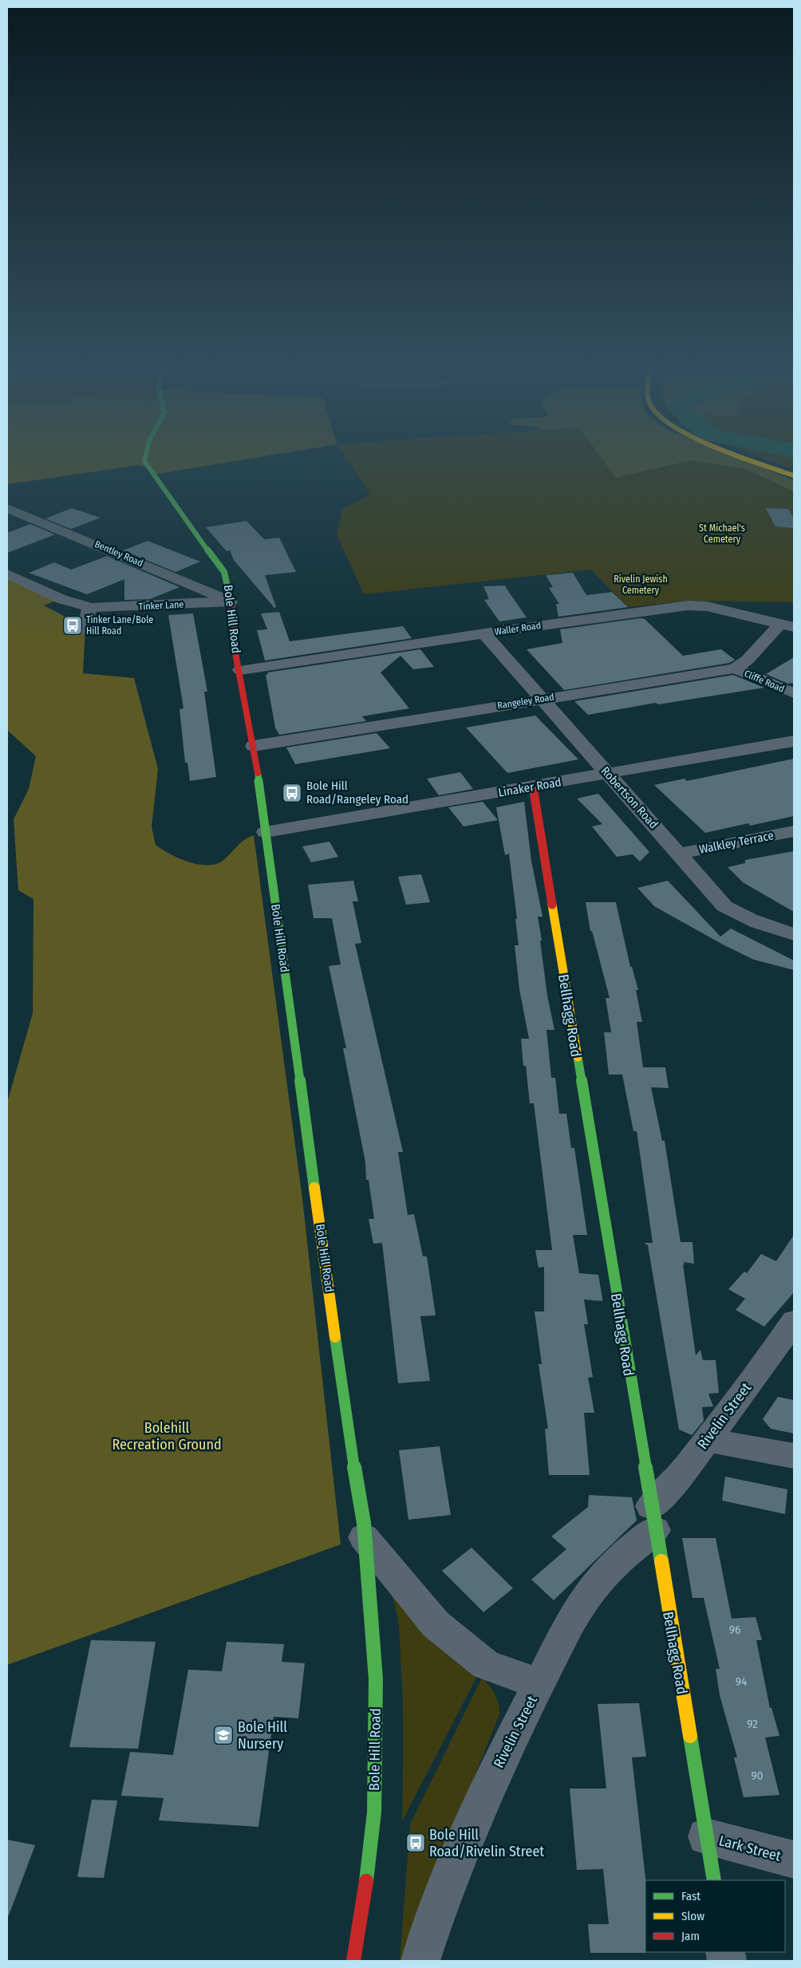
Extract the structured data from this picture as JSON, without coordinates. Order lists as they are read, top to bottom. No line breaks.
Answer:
{"streets":{"street":["Bentley Road","Tinker Lane","Bole Hill Road","Waller Road","Cliffe Road","Rangeley Road","Linaker Road","Robertson Road","Walkley Terrace","Bellhagg Road","Rivelin Street","Lark Street"]},"crossings":[["Bentley Road","Tinker Lane"],["Bentley Road","Bole Hill Road"],["Tinker Lane","Bole Hill Road"],["Bole Hill Road","Waller Road"],["Bole Hill Road","Rangeley Road"],["Bole Hill Road","Linaker Road"],["Waller Road","Rangeley Road"],["Waller Road","Robertson Road"],["Cliffe Road","Rangeley Road"],["Rangeley Road","Robertson Road"],["Linaker Road","Robertson Road"],["Linaker Road","Bellhagg Road"],["Robertson Road","Walkley Terrace"],["Bellhagg Road","Rivelin Street"],["Bellhagg Road","Lark Street"]],"parks":["St Michael's Cemetery","Rivelin Jewish Cemetery","Bolehill Recreation Ground"],"places":{"bus stop":["Tinker Lane/Bole Hill Road","Bole Hill Road/Rangeley Road","Bole Hill Road/Rivelin Street"],"school or university":["Bole Hill Nursery"]},"house_numbers":["96","94","92","90"],"legend":["Fast","Slow","Jam"]}
